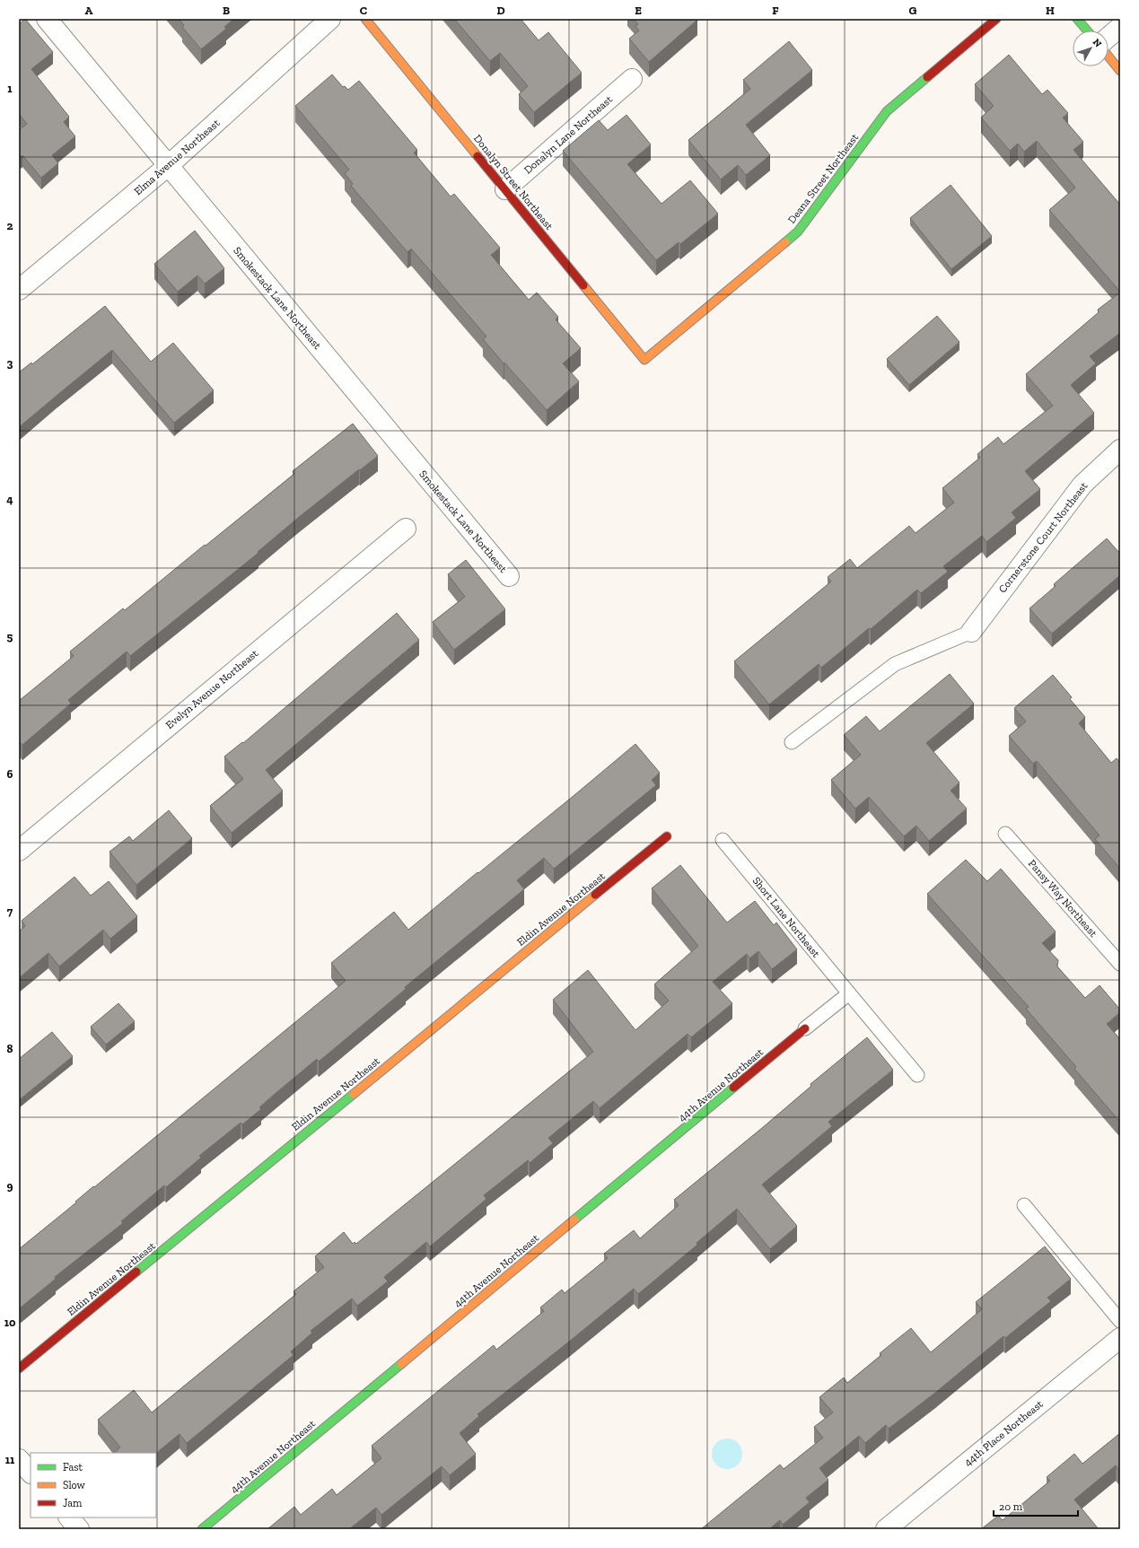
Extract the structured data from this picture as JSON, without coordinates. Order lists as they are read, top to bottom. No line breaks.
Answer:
{"streets":{"street":["Donalyn Lane Northeast","Elma Avenue Northeast","Deana Street Northeast","Donalyn Street Northeast","Smokestack Lane Northeast","Cornerstone Court Northeast","Evelyn Avenue Northeast","Eldin Avenue Northeast","44th Avenue Northeast","44th Place Northeast"],"lane":["Pansy Way Northeast","Short Lane Northeast"]},"crossings":[["Donalyn Lane Northeast","Donalyn Street Northeast"],["Elma Avenue Northeast","Smokestack Lane Northeast"],["Deana Street Northeast","Donalyn Street Northeast"]],"legend":["Fast","Slow","Jam"],"scale_bar":"20 m","north":"top right","grid":{"columns":["A","B","C","D","E","F","G","H"],"rows":["1","2","3","4","5","6","7","8","9","10","11"]}}
